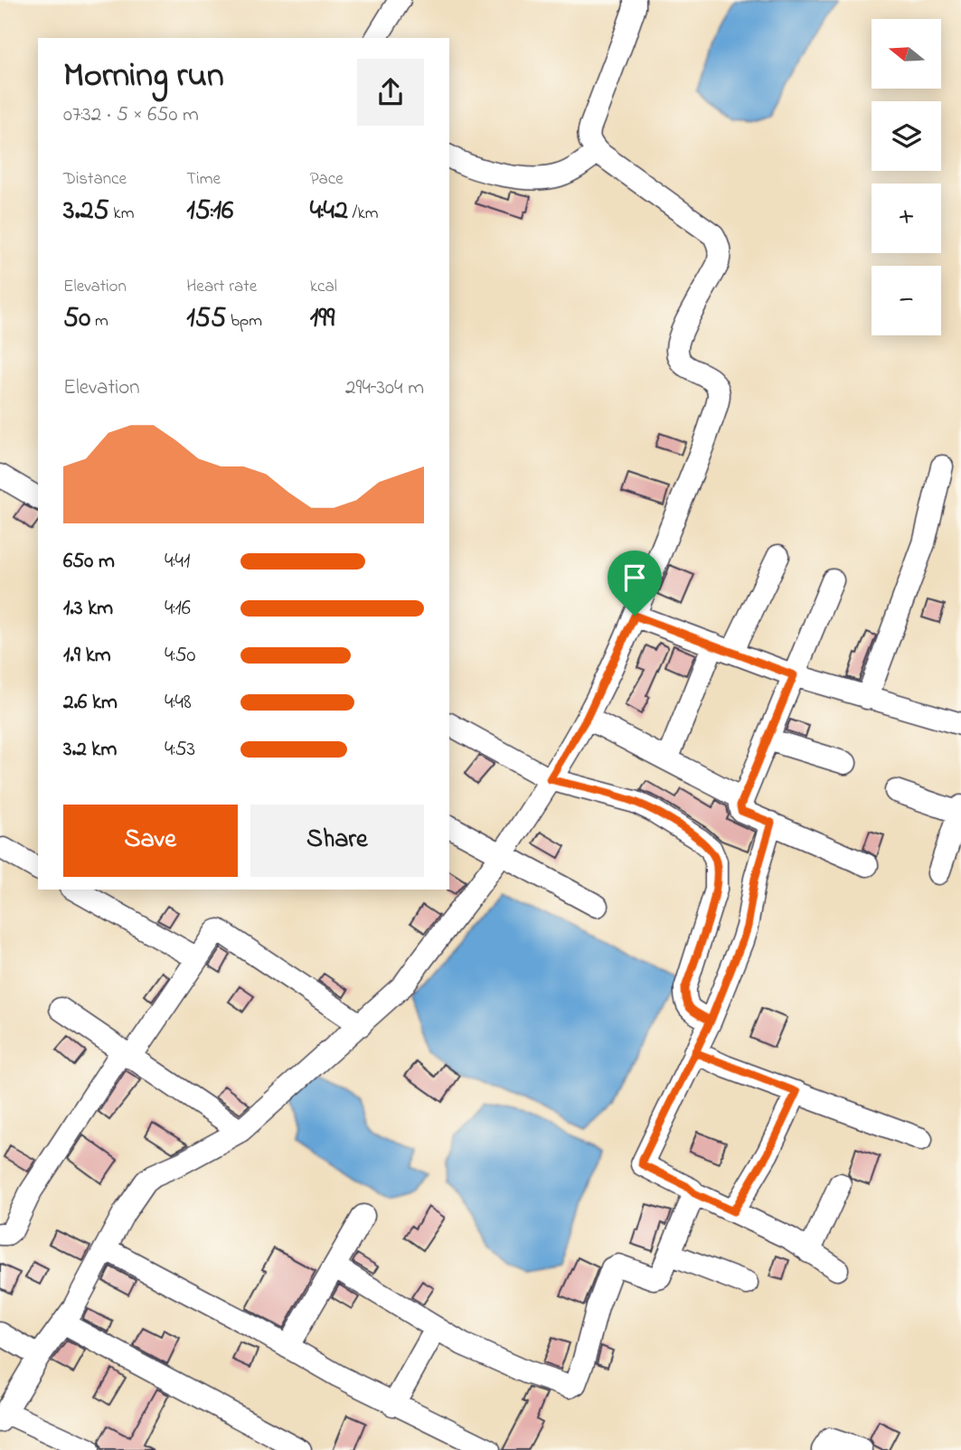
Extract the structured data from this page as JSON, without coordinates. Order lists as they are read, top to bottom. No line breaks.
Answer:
{"north":"left","page":{"map_buttons":["+","−"],"heading":["Morning run","07:32 · 5 × 650 m"],"stats":[["Distance","3.25 km"],["Time","15:16"],["Pace","4:42 /km"],["Elevation","50 m"],["Heart rate","155 bpm"],["kcal","199"]],"chart":["Elevation","294–304 m"],"list":[{"name":"650 m","note":"4:41"},{"name":"1.3 km","note":"4:16"},{"name":"1.9 km","note":"4:50"},{"name":"2.6 km","note":"4:48"},{"name":"3.2 km","note":"4:53"}],"buttons":["Save","Share"]}}
